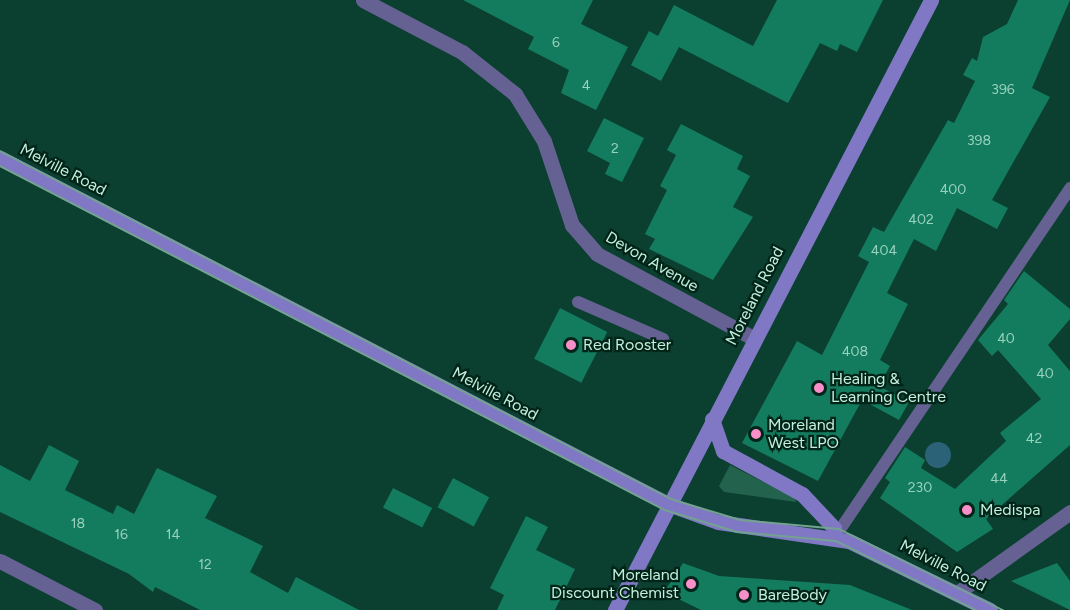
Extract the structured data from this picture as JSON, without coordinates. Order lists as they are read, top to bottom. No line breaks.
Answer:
{"streets":{"main road":["Melville Road","Moreland Road"],"street":["Devon Avenue"]},"crossings":[["Melville Road","Moreland Road"],["Devon Avenue","Moreland Road"]],"places":["Red Rooster","Healing & Learning Centre","Moreland West LPO","Medispa","Moreland Discount Chemist","BareBody"],"house_numbers":["6","4","396","398","2","400","402","404","40","408","40","42","44","230","18","16","14","12"]}
